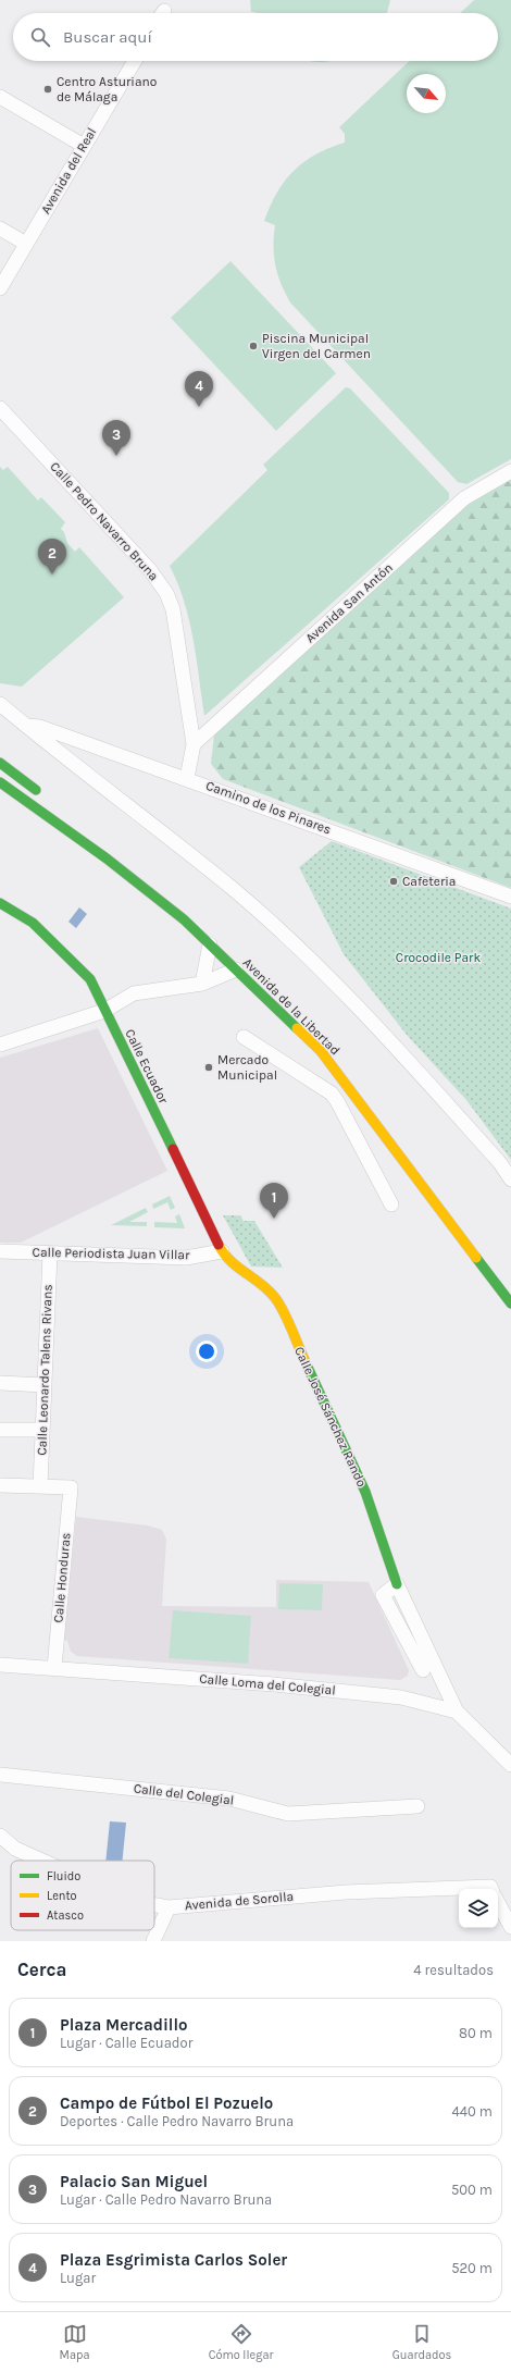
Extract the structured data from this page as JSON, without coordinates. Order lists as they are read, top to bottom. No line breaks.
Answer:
{"streets":{"street":["Avenida del Real","Calle Pedro Navarro Bruna","Avenida San Antón","Camino de los Pinares","Avenida de la Libertad","Calle Ecuador","Calle Periodista Juan Villar","Calle Leonardo Talens Rivans","Calle José Sánchez Rando","Calle Honduras","Calle Loma del Colegial","Calle del Colegial","Avenida de Sorolla"]},"crossings":[["Calle Pedro Navarro Bruna","Avenida San Antón"],["Calle Pedro Navarro Bruna","Camino de los Pinares"],["Calle Ecuador","Calle Periodista Juan Villar"],["Calle Ecuador","Calle José Sánchez Rando"],["Calle Periodista Juan Villar","Calle Leonardo Talens Rivans"],["Calle Leonardo Talens Rivans","Calle Honduras"],["Calle José Sánchez Rando","Calle Loma del Colegial"],["Calle Honduras","Calle Loma del Colegial"]],"parks":["Crocodile Park"],"places":["Centro Asturiano de Málaga","Piscina Municipal Virgen del Carmen","Cafeteria","Mercado Municipal"],"legend":["Fluido","Lento","Atasco"],"north":"bottom right","page":{"search":"Buscar aquí","pins":["4","3","2","1"],"heading":["Cerca","4 resultados"],"list":[{"mark":"1","name":"Plaza Mercadillo","note":"Lugar · Calle Ecuador","value":"80 m"},{"mark":"2","name":"Campo de Fútbol El Pozuelo","note":"Deportes · Calle Pedro Navarro Bruna","value":"440 m"},{"mark":"3","name":"Palacio San Miguel","note":"Lugar · Calle Pedro Navarro Bruna","value":"500 m"},{"mark":"4","name":"Plaza Esgrimista Carlos Soler","note":"Lugar","value":"520 m"}],"nav":["Mapa","Cómo llegar","Guardados"]}}
